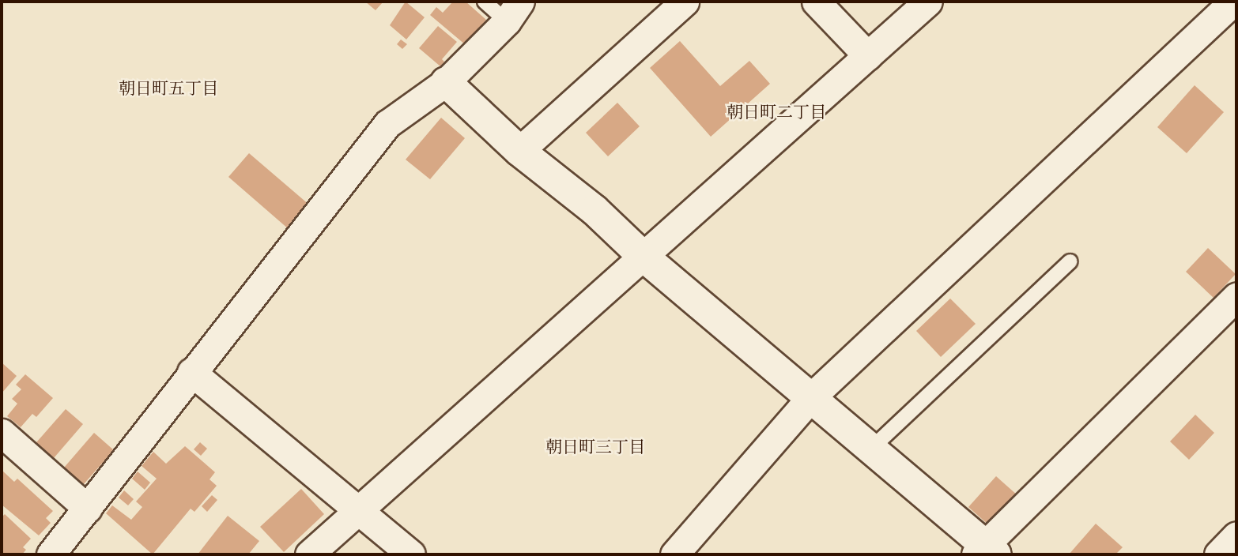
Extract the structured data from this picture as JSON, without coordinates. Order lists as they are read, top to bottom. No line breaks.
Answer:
{"districts":["朝日町五丁目","朝日町二丁目","朝日町三丁目"]}
